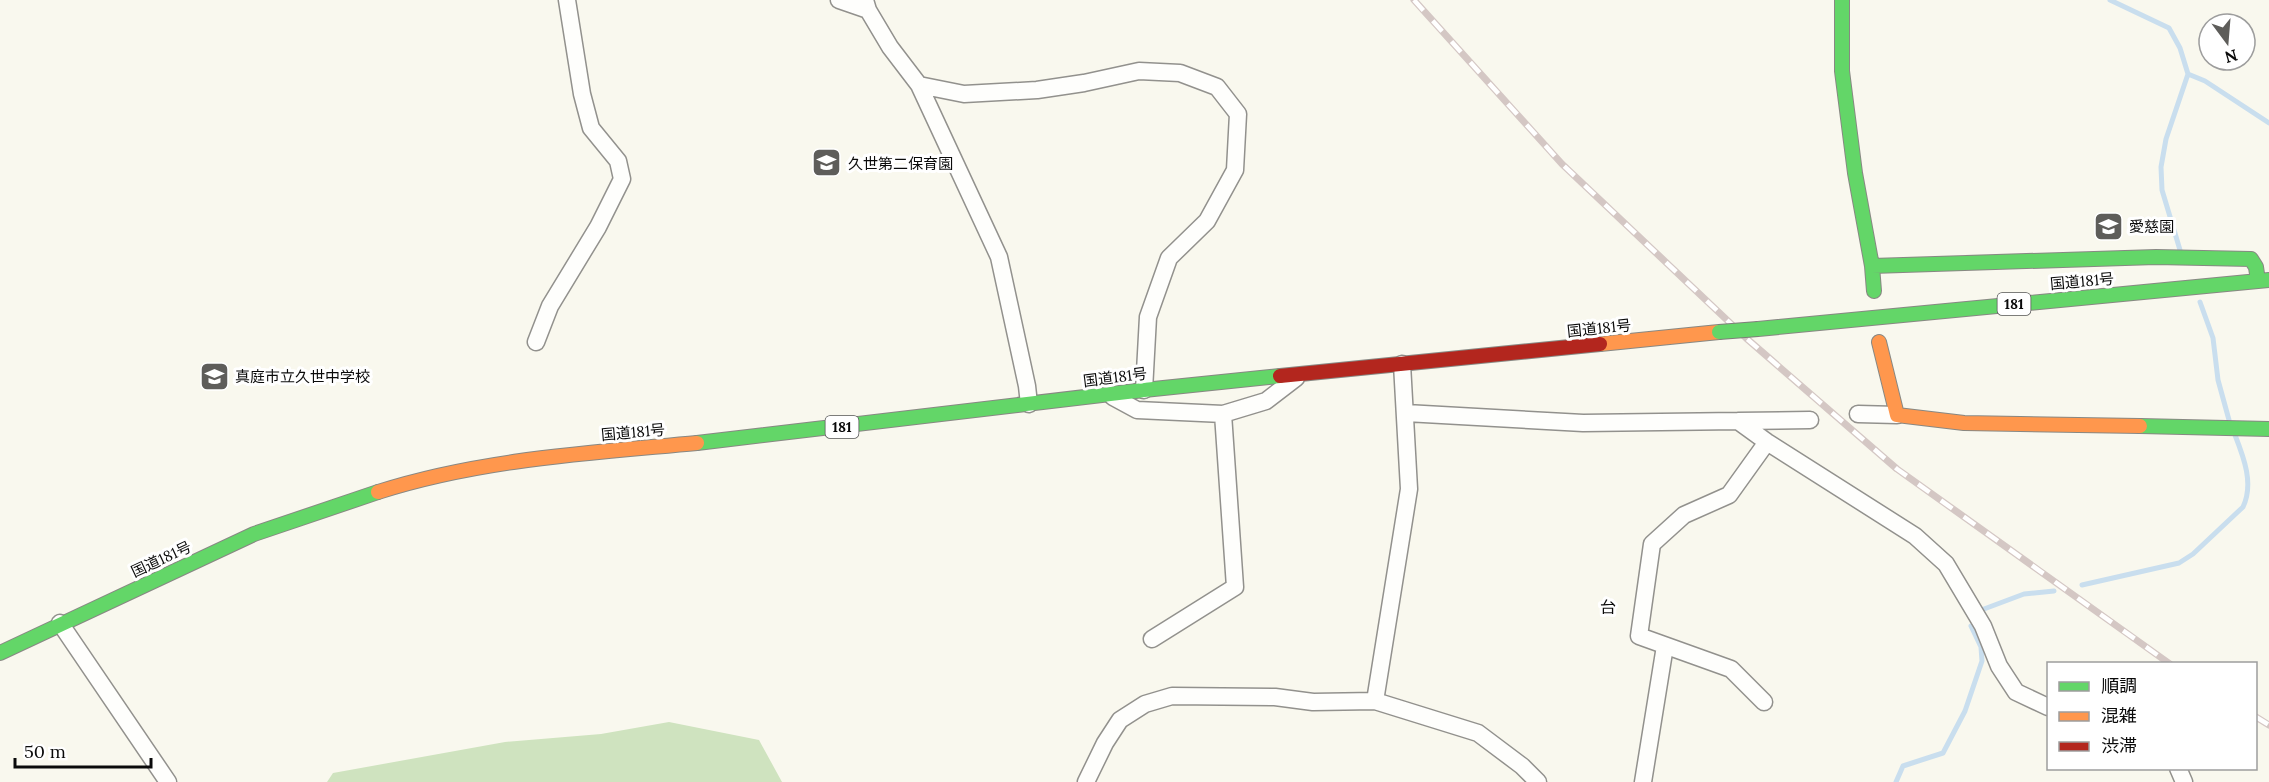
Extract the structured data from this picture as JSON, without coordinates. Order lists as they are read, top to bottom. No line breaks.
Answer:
{"streets":{"main road":["国道181号","181"]},"districts":["台"],"places":{"school or university":["久世第二保育園","愛慈園","真庭市立久世中学校"]},"legend":["順調","混雑","渋滞"],"scale_bar":"50 m","north":"bottom"}
